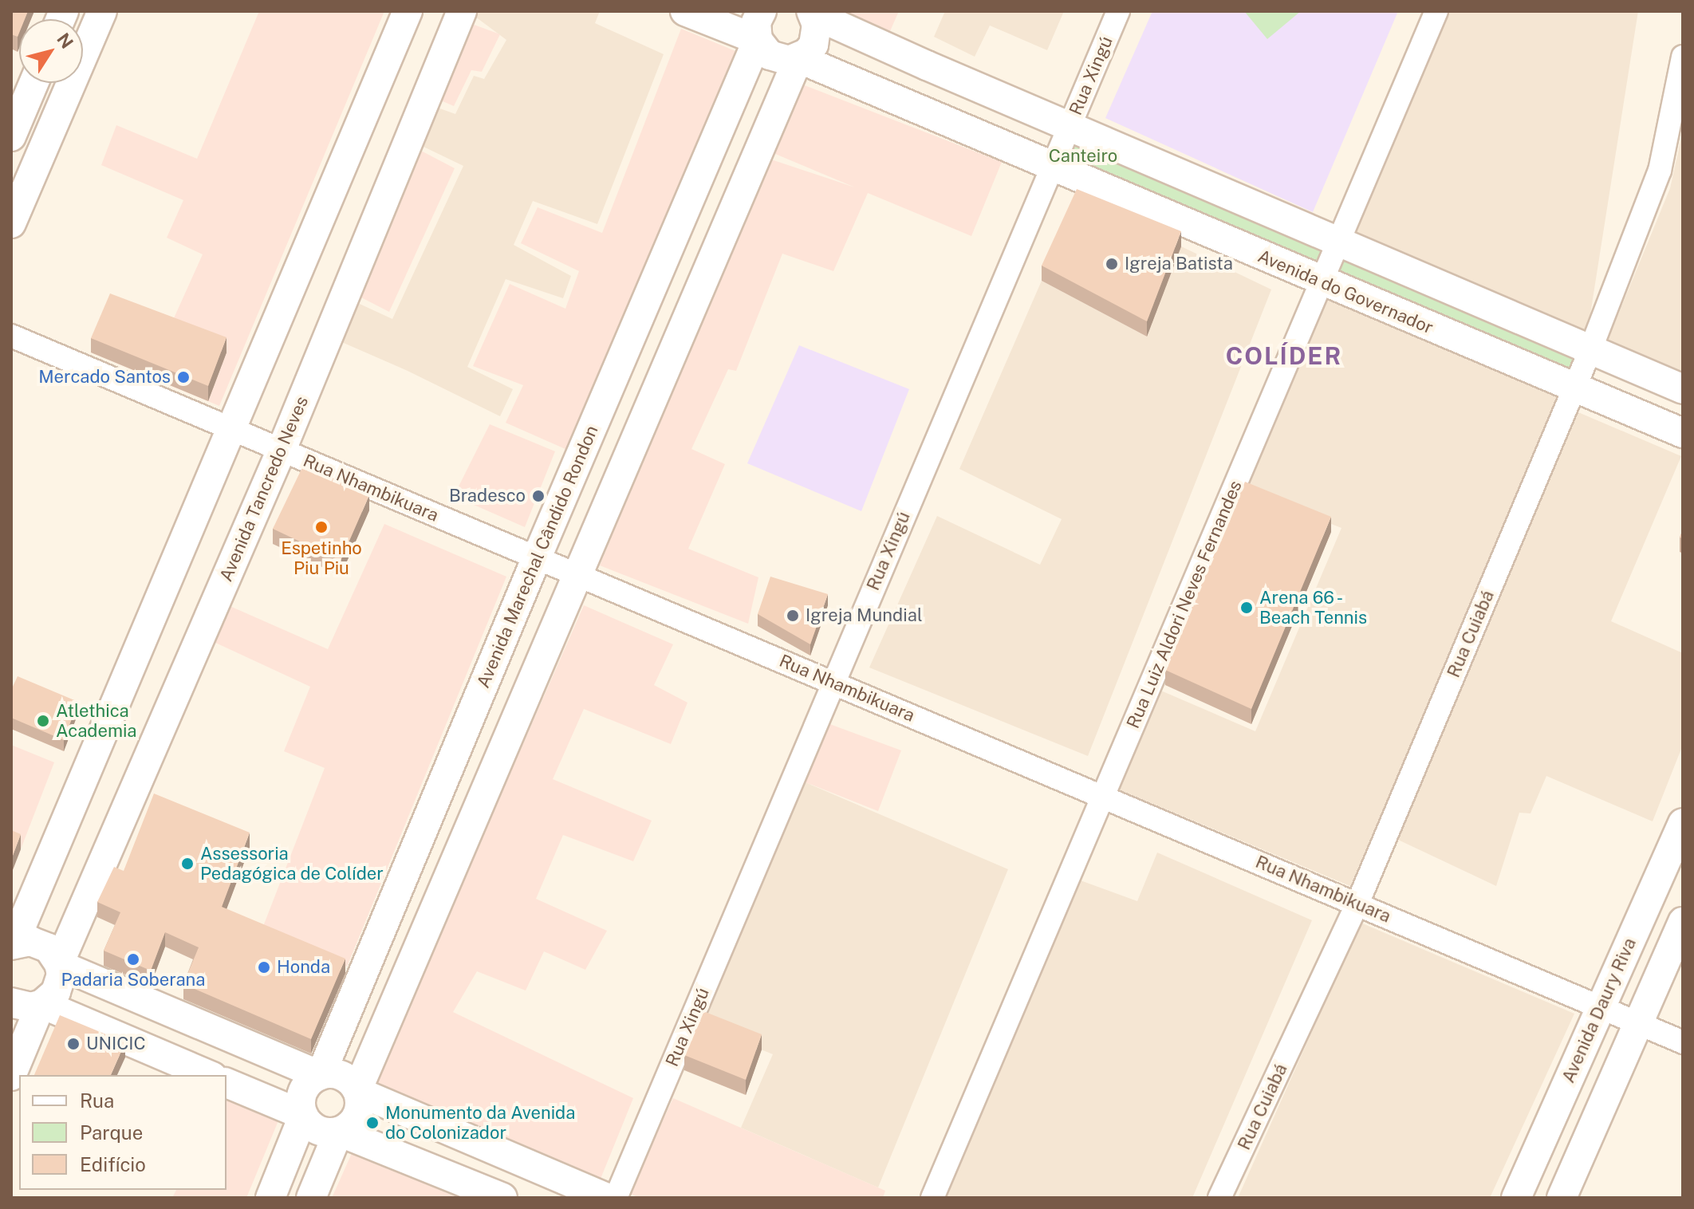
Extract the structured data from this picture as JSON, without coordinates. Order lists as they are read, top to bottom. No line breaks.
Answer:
{"streets":{"street":["Rua Xingú","Avenida do Governador","Rua Nhambikuara","Avenida Tancredo Neves","Avenida Marechal Cândido Rondon","Rua Luiz Aldori Neves Fernandes","Rua Cuiabá","Avenida Daury Riva"]},"crossings":[["Rua Xingú","Avenida do Governador"],["Rua Xingú","Rua Nhambikuara"],["Avenida do Governador","Avenida Marechal Cândido Rondon"],["Avenida do Governador","Rua Luiz Aldori Neves Fernandes"],["Avenida do Governador","Rua Cuiabá"],["Rua Nhambikuara","Avenida Tancredo Neves"],["Rua Nhambikuara","Avenida Marechal Cândido Rondon"],["Rua Nhambikuara","Rua Luiz Aldori Neves Fernandes"],["Rua Nhambikuara","Rua Cuiabá"],["Rua Nhambikuara","Avenida Daury Riva"]],"districts":["COLÍDER"],"parks":["Canteiro"],"places":["Igreja Batista","Mercado Santos","Bradesco","Espetinho Piu Piu","Arena 66 - Beach Tennis","Igreja Mundial","Atlethica Academia","Assessoria Pedagógica de Colíder","Padaria Soberana","Honda","UNICIC","Monumento da Avenida do Colonizador"],"legend":["Rua","Parque","Edifício"],"north":"top right"}
